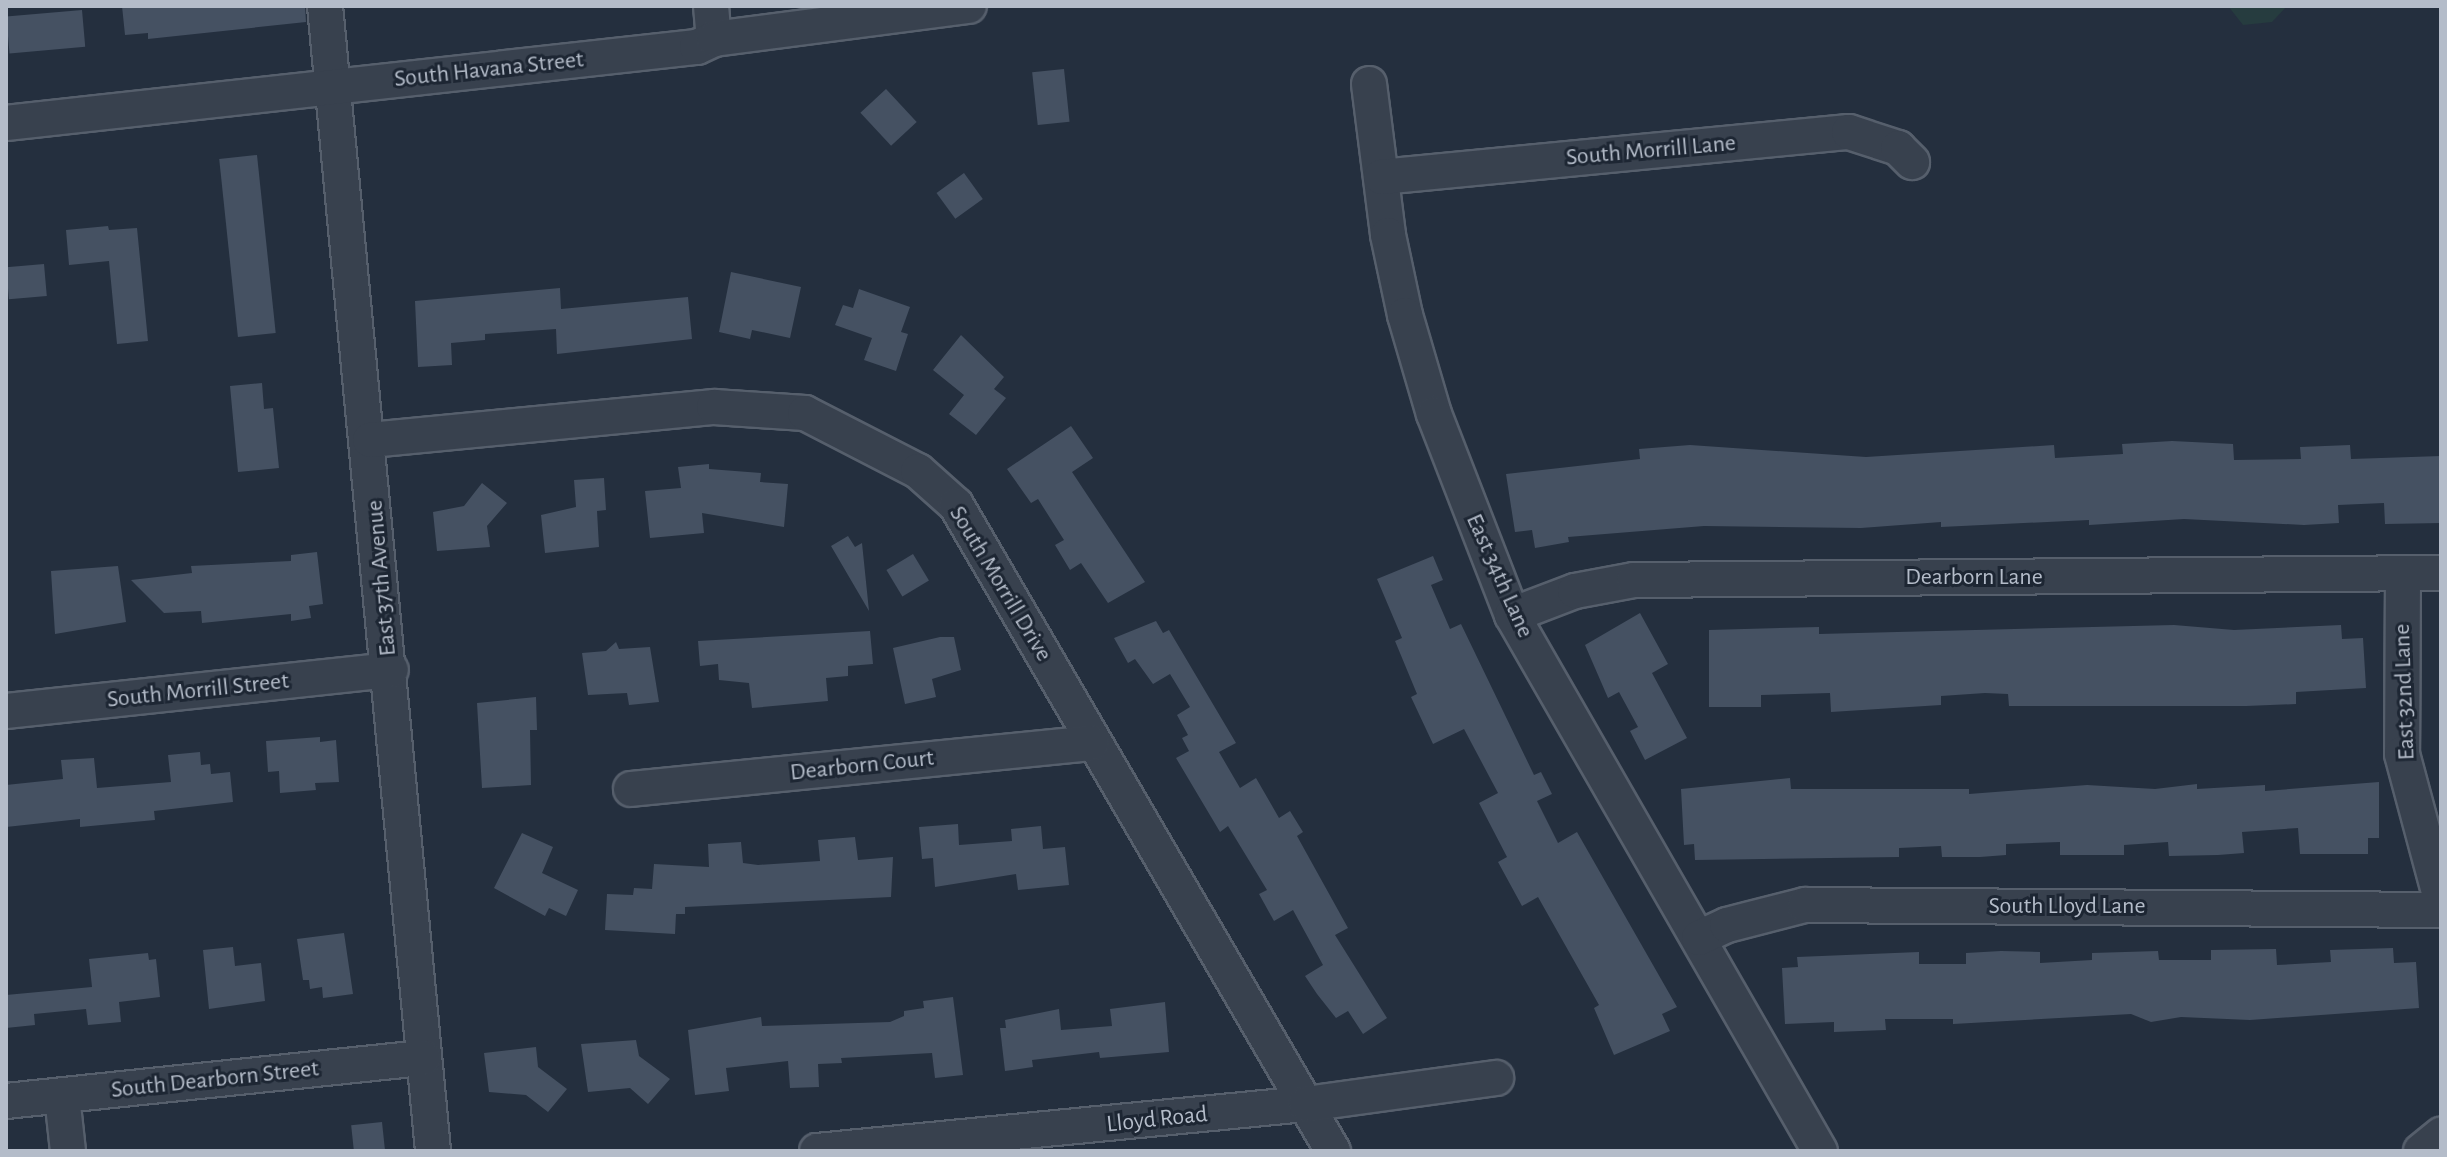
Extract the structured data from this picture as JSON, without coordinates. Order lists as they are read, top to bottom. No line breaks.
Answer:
{"streets":{"street":["South Havana Street","South Morrill Lane","East 34th Lane","East 37th Avenue","Dearborn Lane","South Morrill Drive","South Morrill Street","East 32nd Lane","Dearborn Court","South Lloyd Lane","South Dearborn Street","Lloyd Road"]},"crossings":[["South Havana Street","East 37th Avenue"],["South Morrill Lane","East 34th Lane"],["East 34th Lane","Dearborn Lane"],["East 34th Lane","South Lloyd Lane"],["East 37th Avenue","South Morrill Drive"],["East 37th Avenue","South Morrill Street"],["East 37th Avenue","South Dearborn Street"],["Dearborn Lane","East 32nd Lane"],["South Morrill Drive","Dearborn Court"],["South Morrill Drive","Lloyd Road"]]}
